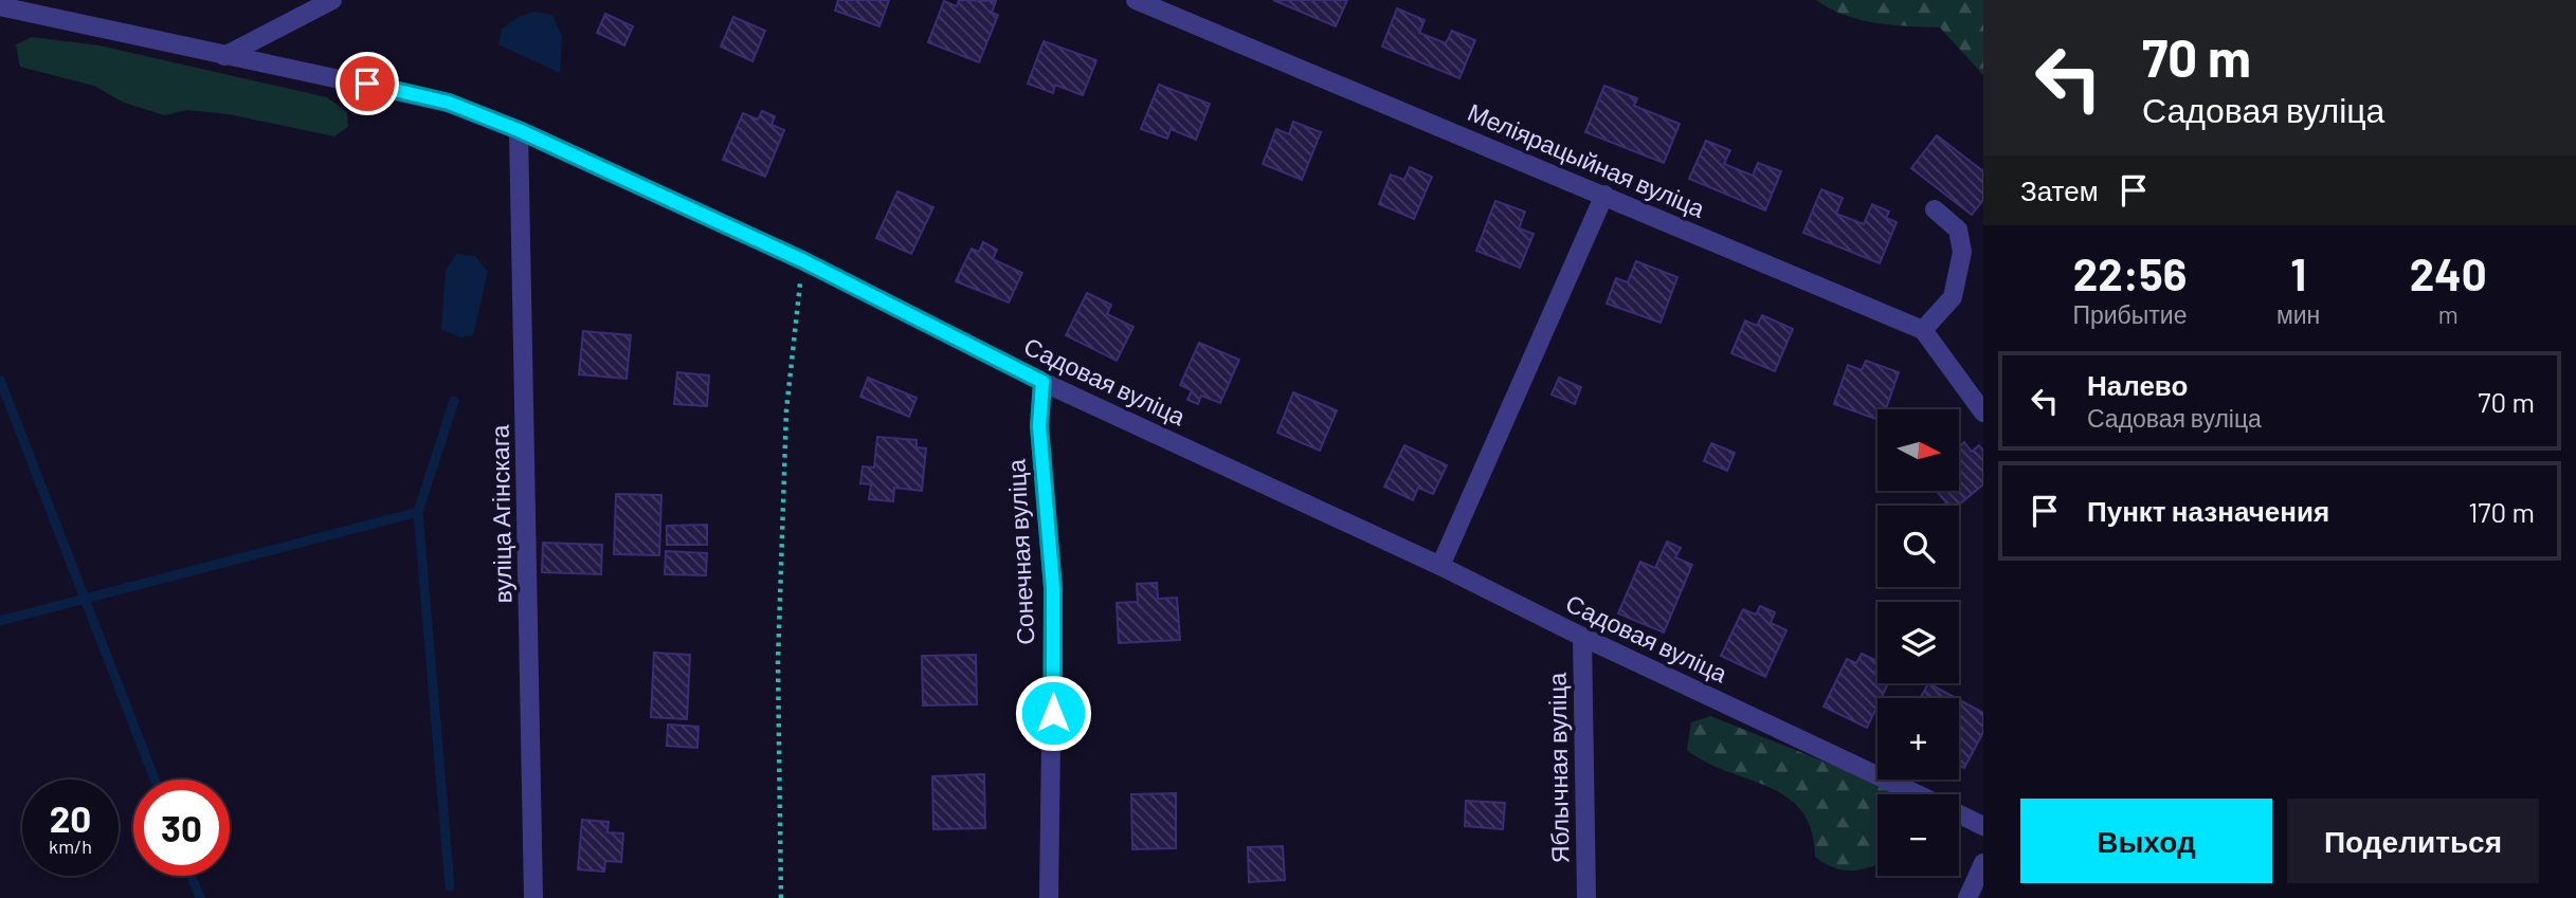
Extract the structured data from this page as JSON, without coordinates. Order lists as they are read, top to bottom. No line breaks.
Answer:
{"streets":{"street":["Меліярацыйная вуліца","Садовая вуліца","вуліца Агінскага","Сонечная вуліца","Яблычная вуліца"]},"crossings":[["Садовая вуліца","вуліца Агінскага"],["Садовая вуліца","Сонечная вуліца"],["Садовая вуліца","Яблычная вуліца"]],"north":"right","page":{"turn":["70 m","Садовая вуліца"],"then":"Затем","eta":["22:56","Прибытие","1","мин","240","m"],"list":[{"name":"Налево","note":"Садовая вуліца","value":"70 m"},{"name":"Пункт назначения","value":"170 m"}],"map_buttons":["+","−"],"speed":"20 km/h","limit":"30","buttons":["Выход","Поделиться"]}}
